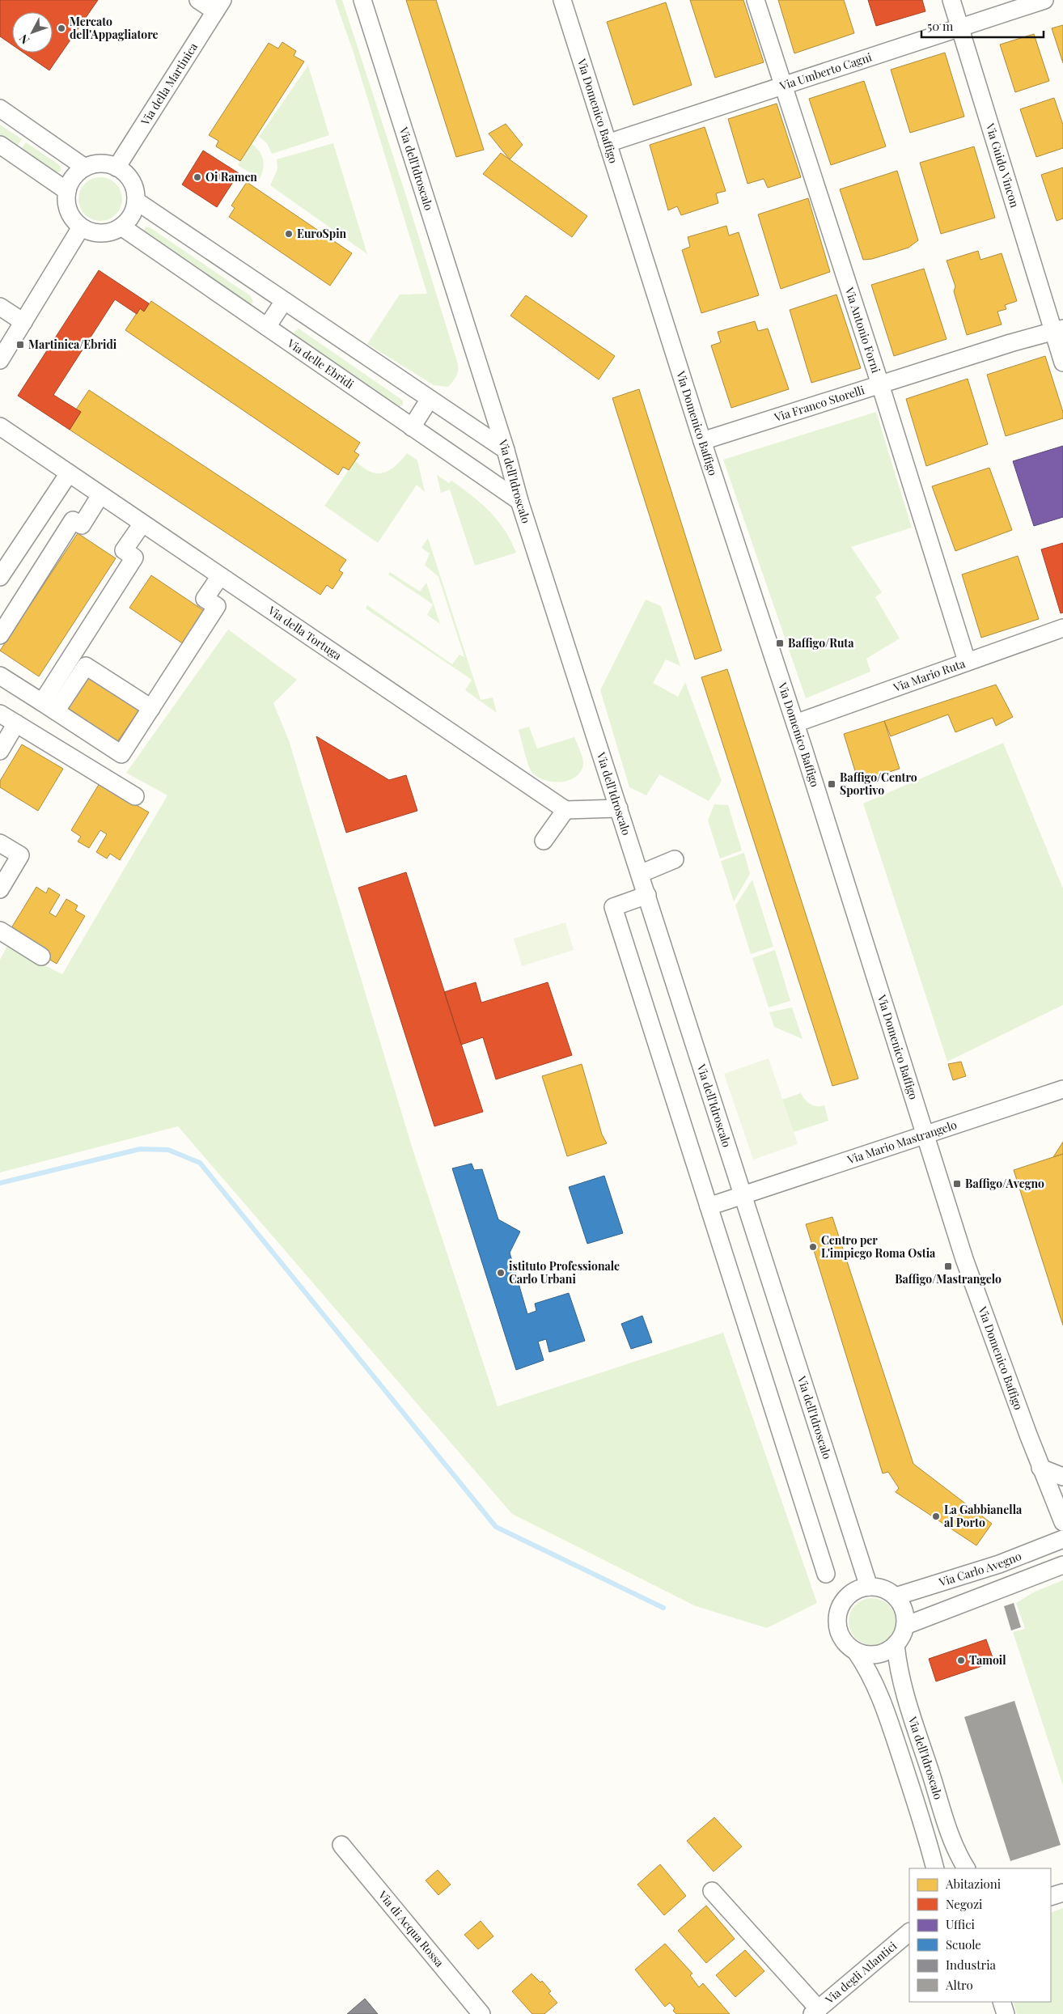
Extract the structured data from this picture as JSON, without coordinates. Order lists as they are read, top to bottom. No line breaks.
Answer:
{"streets":{"street":["Via Umberto Cagni","Via della Martinica","Via Domenico Baffigo","Via Guido Vincon","Via dell'Idroscalo","Via Antonio Forni","Via delle Ebridi","Via Franco Storelli","Via della Tortuga","Via Mario Ruta","Via Mario Mastrangelo","Via Carlo Avegno","Via di Acqua Rossa","Via degli Atlantici"]},"crossings":[["Via Umberto Cagni","Via Domenico Baffigo"],["Via Umberto Cagni","Via Guido Vincon"],["Via Umberto Cagni","Via Antonio Forni"],["Via della Martinica","Via delle Ebridi"],["Via Domenico Baffigo","Via Franco Storelli"],["Via Domenico Baffigo","Via Mario Ruta"],["Via Domenico Baffigo","Via Mario Mastrangelo"],["Via Guido Vincon","Via Franco Storelli"],["Via dell'Idroscalo","Via delle Ebridi"],["Via dell'Idroscalo","Via Mario Mastrangelo"],["Via dell'Idroscalo","Via Carlo Avegno"],["Via Antonio Forni","Via Franco Storelli"],["Via Antonio Forni","Via Mario Ruta"]],"places":{"other":["Mercato dell'Appagliatore","Oi Ramen","EuroSpin","Centro per L'impiego Roma Ostia","istituto Professionale Carlo Urbani","La Gabbianella al Porto","Tamoil"],"transit":["Martinica/Ebridi","Baffigo/Ruta","Baffigo/Centro Sportivo","Baffigo/Avegno","Baffigo/Mastrangelo"]},"legend":["Abitazioni","Negozi","Uffici","Scuole","Industria","Altro"],"scale_bar":"50 m","north":"bottom left"}
